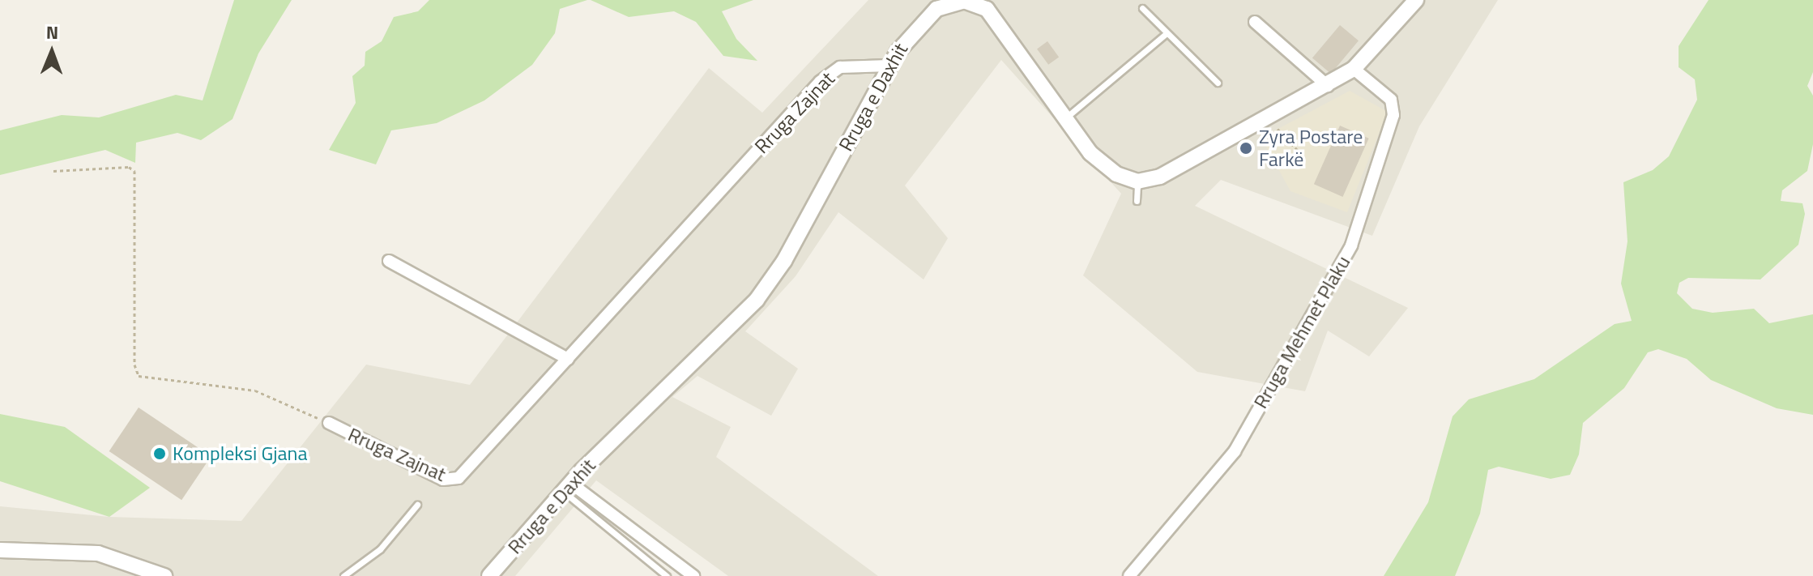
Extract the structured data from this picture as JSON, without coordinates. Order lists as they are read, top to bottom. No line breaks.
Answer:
{"streets":{"street":["Rruga e Daxhit","Rruga Zajnat","Rruga Mehmet Plaku"]},"crossings":[["Rruga e Daxhit","Rruga Zajnat"]],"places":["Zyra Postare Farkë","Kompleksi Gjana"],"north":"top"}
